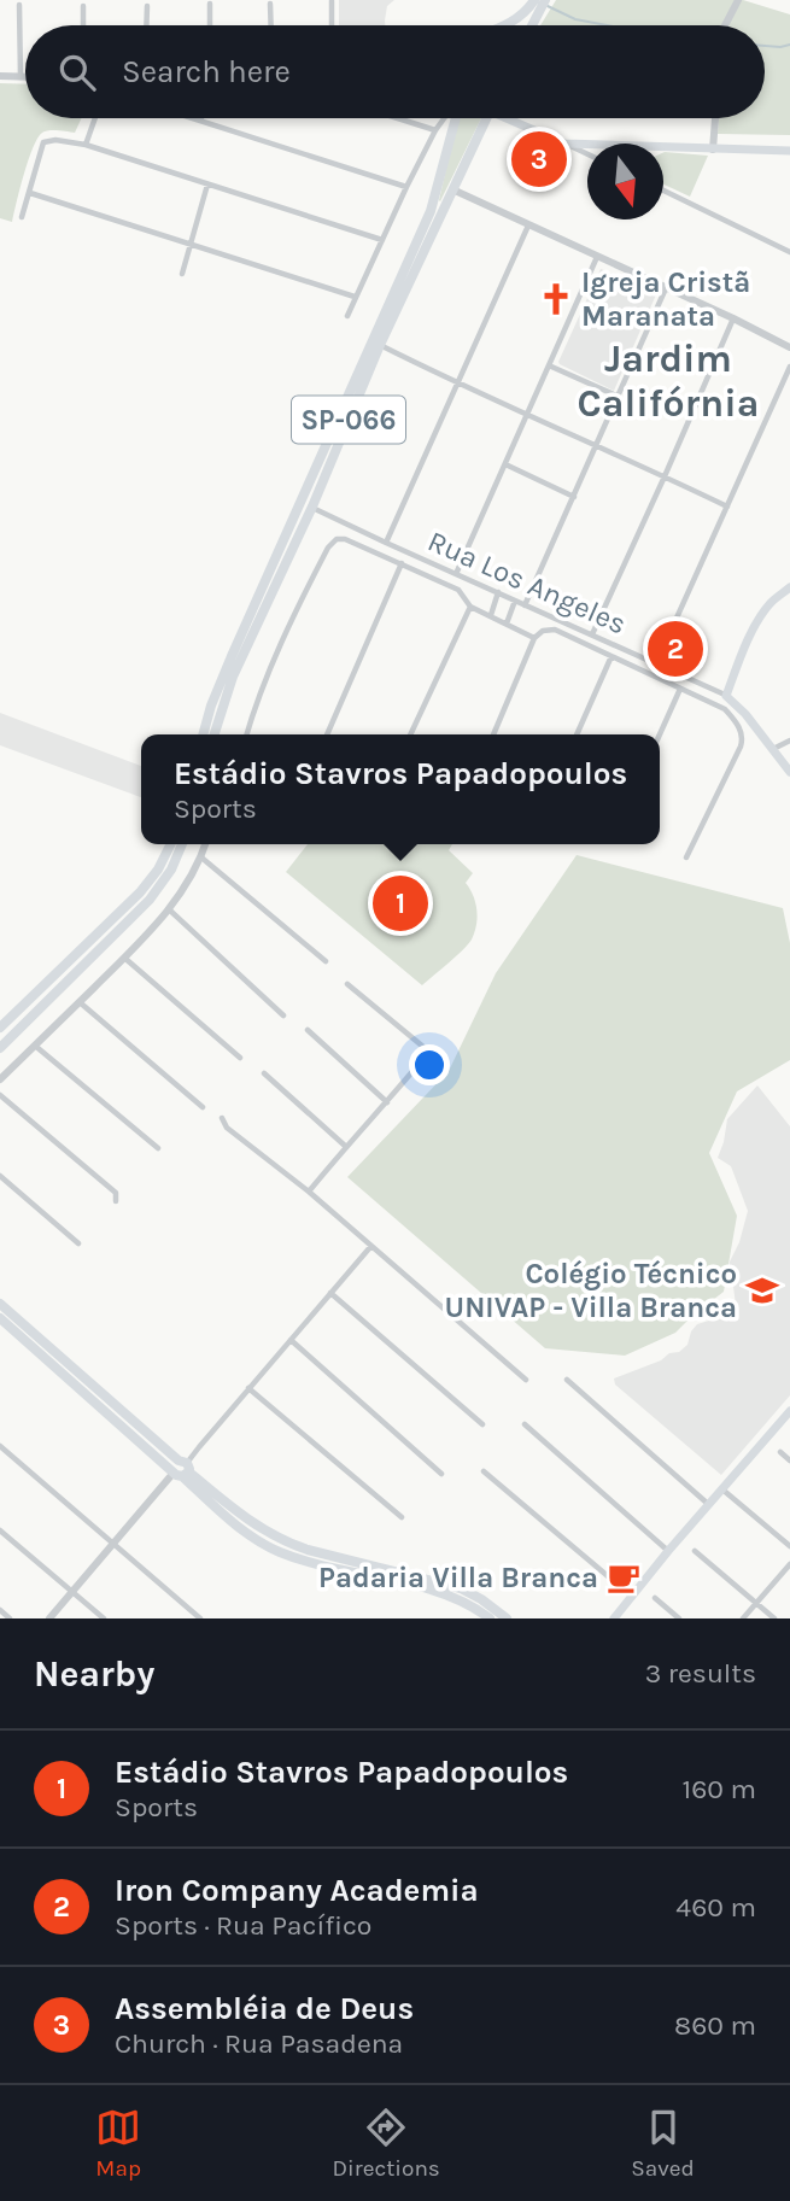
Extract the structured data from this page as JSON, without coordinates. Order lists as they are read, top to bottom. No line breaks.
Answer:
{"streets":{"main road":["SP-066"],"street":["Rua Los Angeles"]},"crossings":[["SP-066","Rua Los Angeles"]],"districts":["Jardim Califórnia"],"places":{"church":["Igreja Cristã Maranata"],"school or university":["Colégio Técnico UNIVAP - Villa Branca"],"cafe":["Padaria Villa Branca"]},"north":"bottom","page":{"search":"Search here","pins":["3","2","1"],"popup":["Estádio Stavros Papadopoulos","Sports"],"heading":["Nearby","3 results"],"list":[{"mark":"1","name":"Estádio Stavros Papadopoulos","note":"Sports","value":"160 m"},{"mark":"2","name":"Iron Company Academia","note":"Sports · Rua Pacífico","value":"460 m"},{"mark":"3","name":"Assembléia de Deus","note":"Church · Rua Pasadena","value":"860 m"}],"nav":["Map","Directions","Saved"]}}
